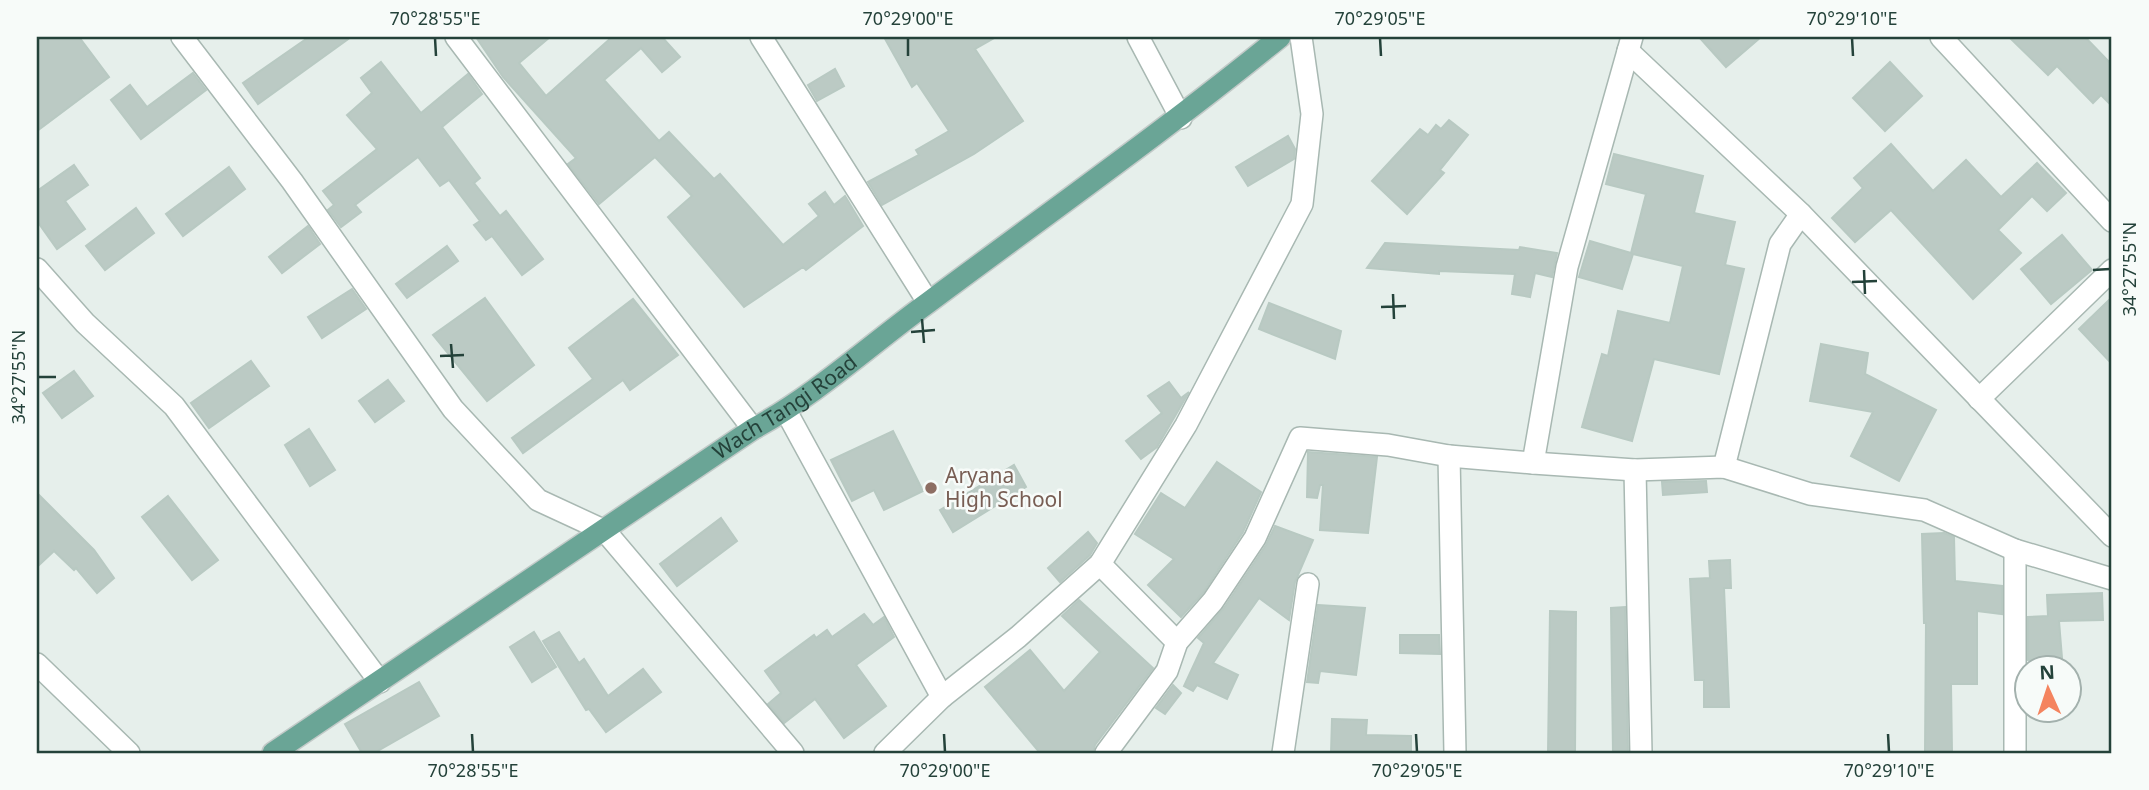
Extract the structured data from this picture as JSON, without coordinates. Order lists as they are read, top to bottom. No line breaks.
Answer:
{"streets":{"main road":["Wach Tangi Road"]},"places":["Aryana High School"],"north":"top","coordinates":["70°28'55\"E","70°29'00\"E","70°29'05\"E","70°29'10\"E","34°27'55\"N"]}
